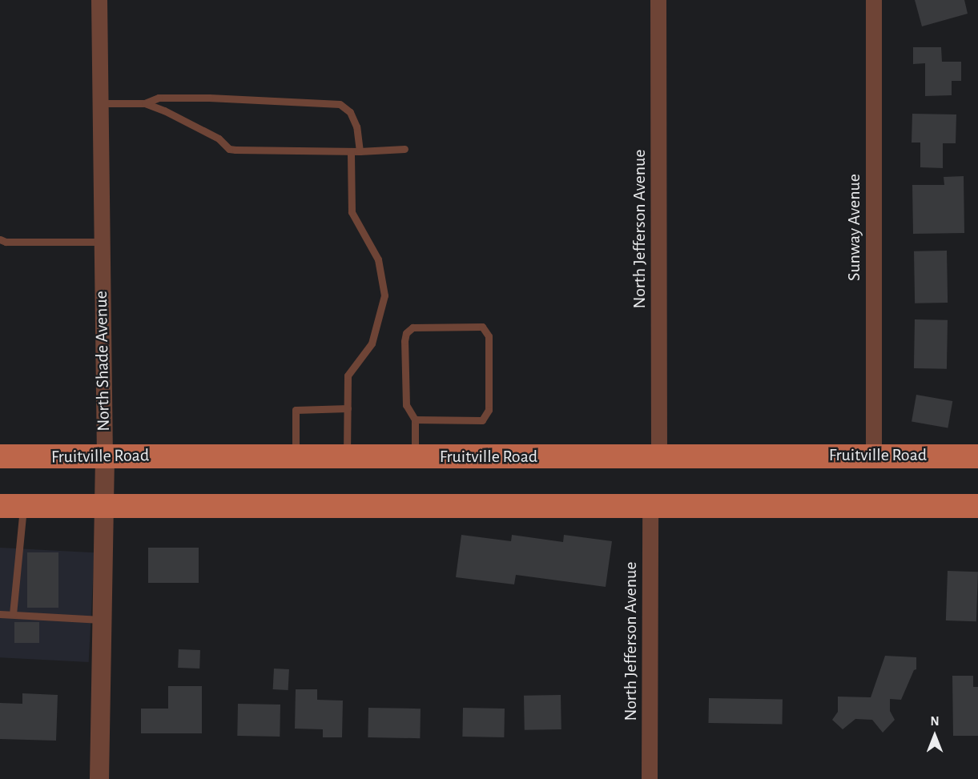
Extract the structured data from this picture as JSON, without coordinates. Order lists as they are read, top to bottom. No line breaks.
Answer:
{"streets":{"main road":["Fruitville Road"],"street":["Sunway Avenue","North Jefferson Avenue","North Shade Avenue"]},"crossings":[["Sunway Avenue","Fruitville Road"],["North Jefferson Avenue","Fruitville Road"],["North Shade Avenue","Fruitville Road"]],"north":"top"}
